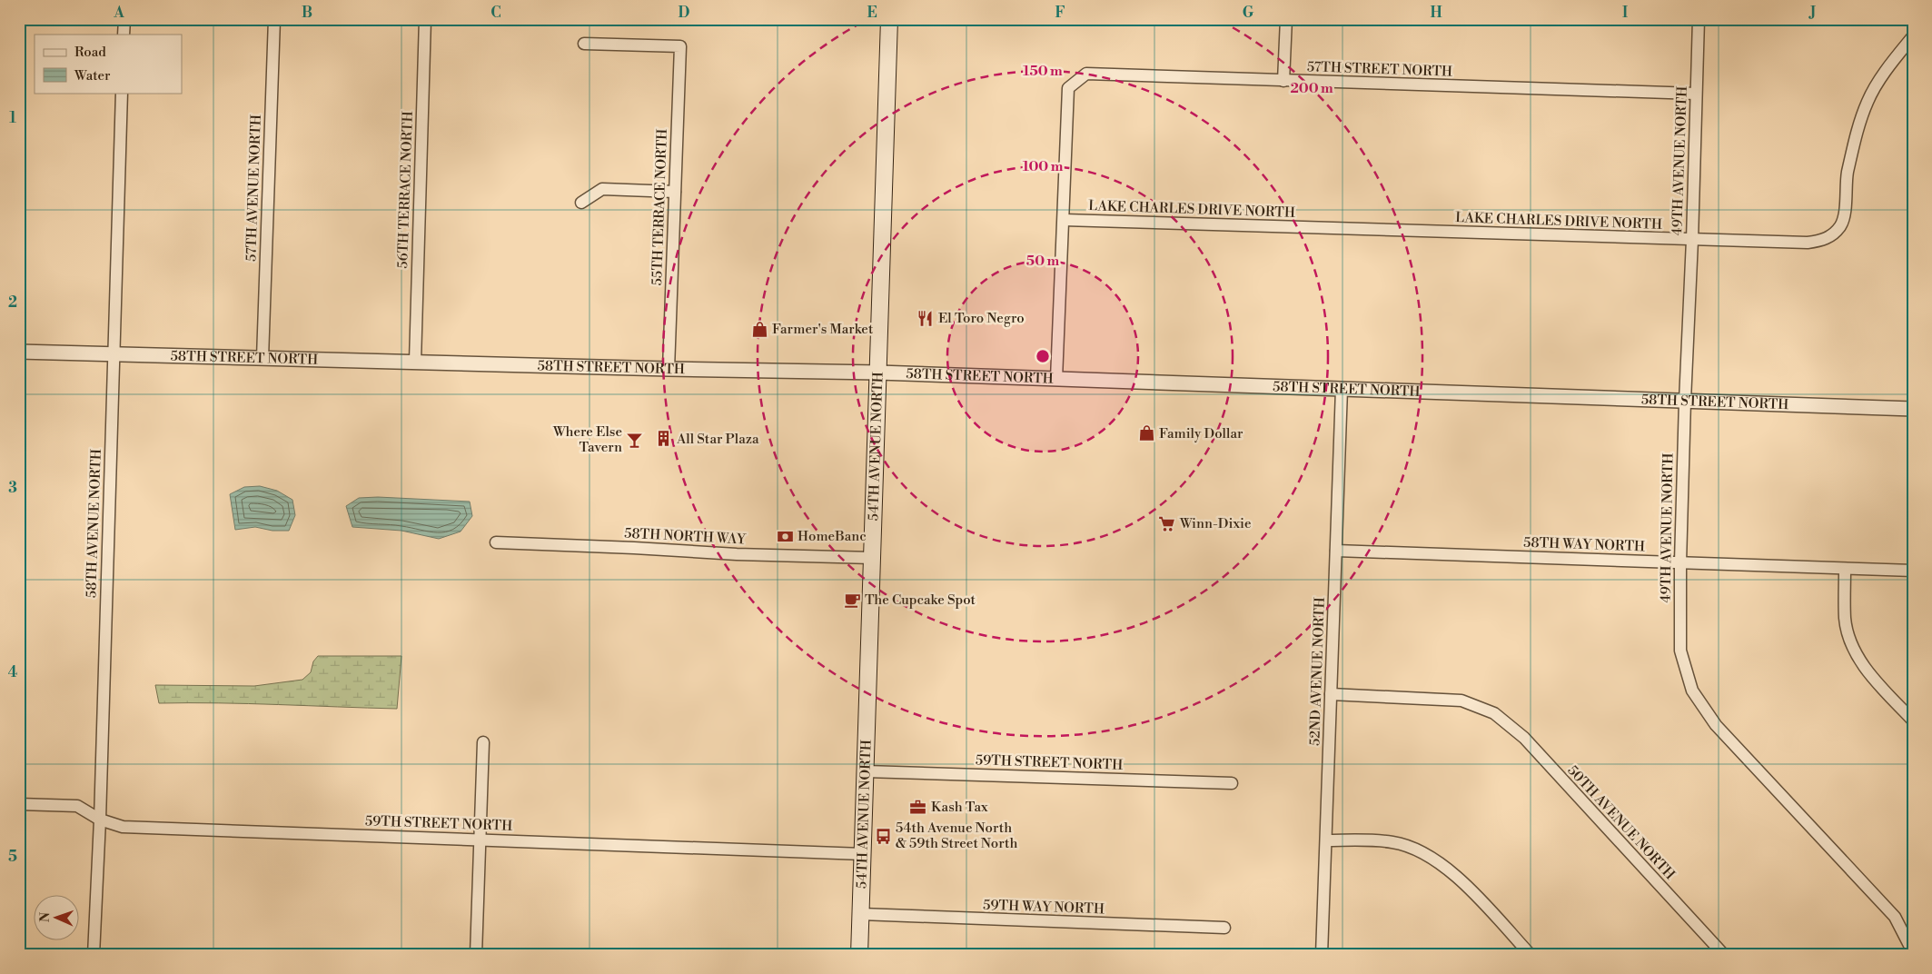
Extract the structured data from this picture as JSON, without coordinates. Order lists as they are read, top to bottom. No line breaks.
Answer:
{"streets":{"main road":["54TH AVENUE NORTH"],"street":["57TH STREET NORTH","49TH AVENUE NORTH","57TH AVENUE NORTH","56TH TERRACE NORTH","55TH TERRACE NORTH","LAKE CHARLES DRIVE NORTH","58TH STREET NORTH","58TH AVENUE NORTH","58TH NORTH WAY","58TH WAY NORTH","52ND AVENUE NORTH","59TH STREET NORTH","50TH AVENUE NORTH","59TH WAY NORTH"]},"crossings":[["57TH STREET NORTH","49TH AVENUE NORTH"],["57TH STREET NORTH","LAKE CHARLES DRIVE NORTH"],["49TH AVENUE NORTH","LAKE CHARLES DRIVE NORTH"],["49TH AVENUE NORTH","58TH STREET NORTH"],["49TH AVENUE NORTH","58TH WAY NORTH"],["57TH AVENUE NORTH","58TH STREET NORTH"],["56TH TERRACE NORTH","58TH STREET NORTH"],["55TH TERRACE NORTH","58TH STREET NORTH"],["58TH STREET NORTH","54TH AVENUE NORTH"],["58TH STREET NORTH","58TH AVENUE NORTH"],["58TH STREET NORTH","52ND AVENUE NORTH"],["54TH AVENUE NORTH","58TH NORTH WAY"],["54TH AVENUE NORTH","59TH STREET NORTH"],["54TH AVENUE NORTH","59TH WAY NORTH"],["58TH AVENUE NORTH","59TH STREET NORTH"],["58TH WAY NORTH","52ND AVENUE NORTH"],["52ND AVENUE NORTH","50TH AVENUE NORTH"]],"places":{"restaurant":["El Toro Negro"],"shop":["Farmer's Market","Family Dollar"],"building":["All Star Plaza"],"bar":["Where Else Tavern"],"supermarket":["Winn-Dixie"],"bank":["HomeBanc"],"cafe":["The Cupcake Spot"],"office":["Kash Tax"],"bus stop":["54th Avenue North & 59th Street North"]},"legend":["Road","Water"],"north":"left","grid":{"columns":["A","B","C","D","E","F","G","H","I","J"],"rows":["1","2","3","4","5"]},"rings":["150 m","200 m","100 m","50 m"]}
